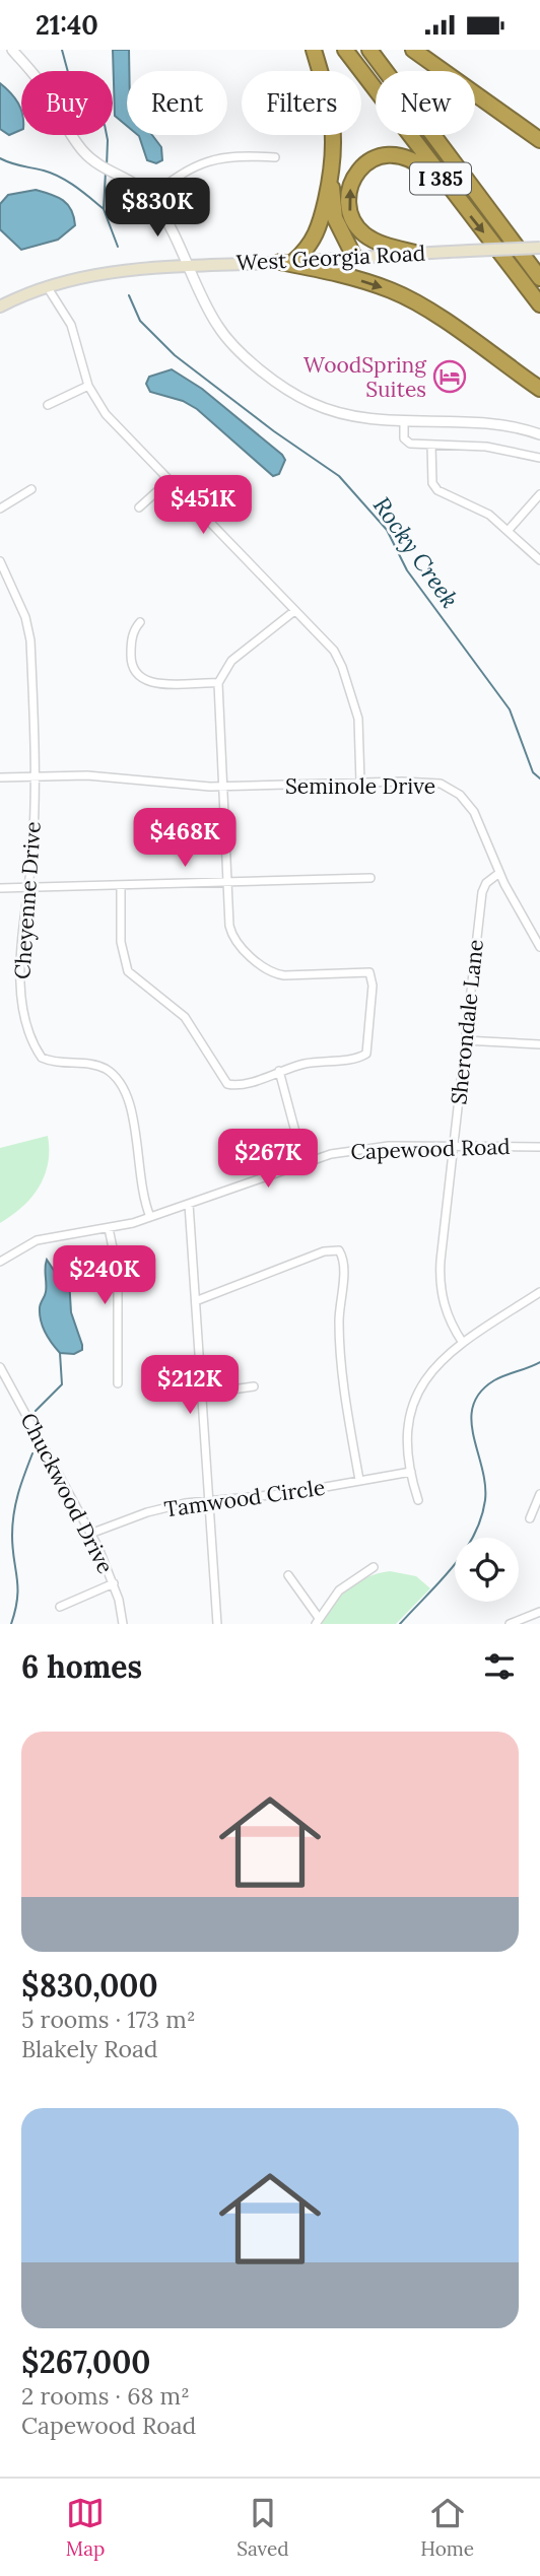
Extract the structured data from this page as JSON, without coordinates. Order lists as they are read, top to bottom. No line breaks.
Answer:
{"streets":{"highway":["I 385"],"main road":["West Georgia Road"],"street":["Seminole Drive","Cheyenne Drive","Sherondale Lane","Capewood Road","Chuckwood Drive","Tamwood Circle"]},"crossings":[["Seminole Drive","Cheyenne Drive"],["Seminole Drive","Sherondale Lane"],["Cheyenne Drive","Capewood Road"],["Sherondale Lane","Capewood Road"],["Chuckwood Drive","Tamwood Circle"]],"water":["Rocky Creek"],"places":{"hotel":["WoodSpring Suites"]},"page":{"status":"21:40","chip":["Buy","Rent","Filters","New"],"price":["$830K","$451K","$468K","$267K","$240K","$212K"],"heading":"6 homes","list":[{"name":"$830,000","note":"5 rooms · 173 m² · Blakely Road"},{"name":"$267,000","note":"2 rooms · 68 m² · Capewood Road"}],"tabs":["Map","Saved","Home"]}}
